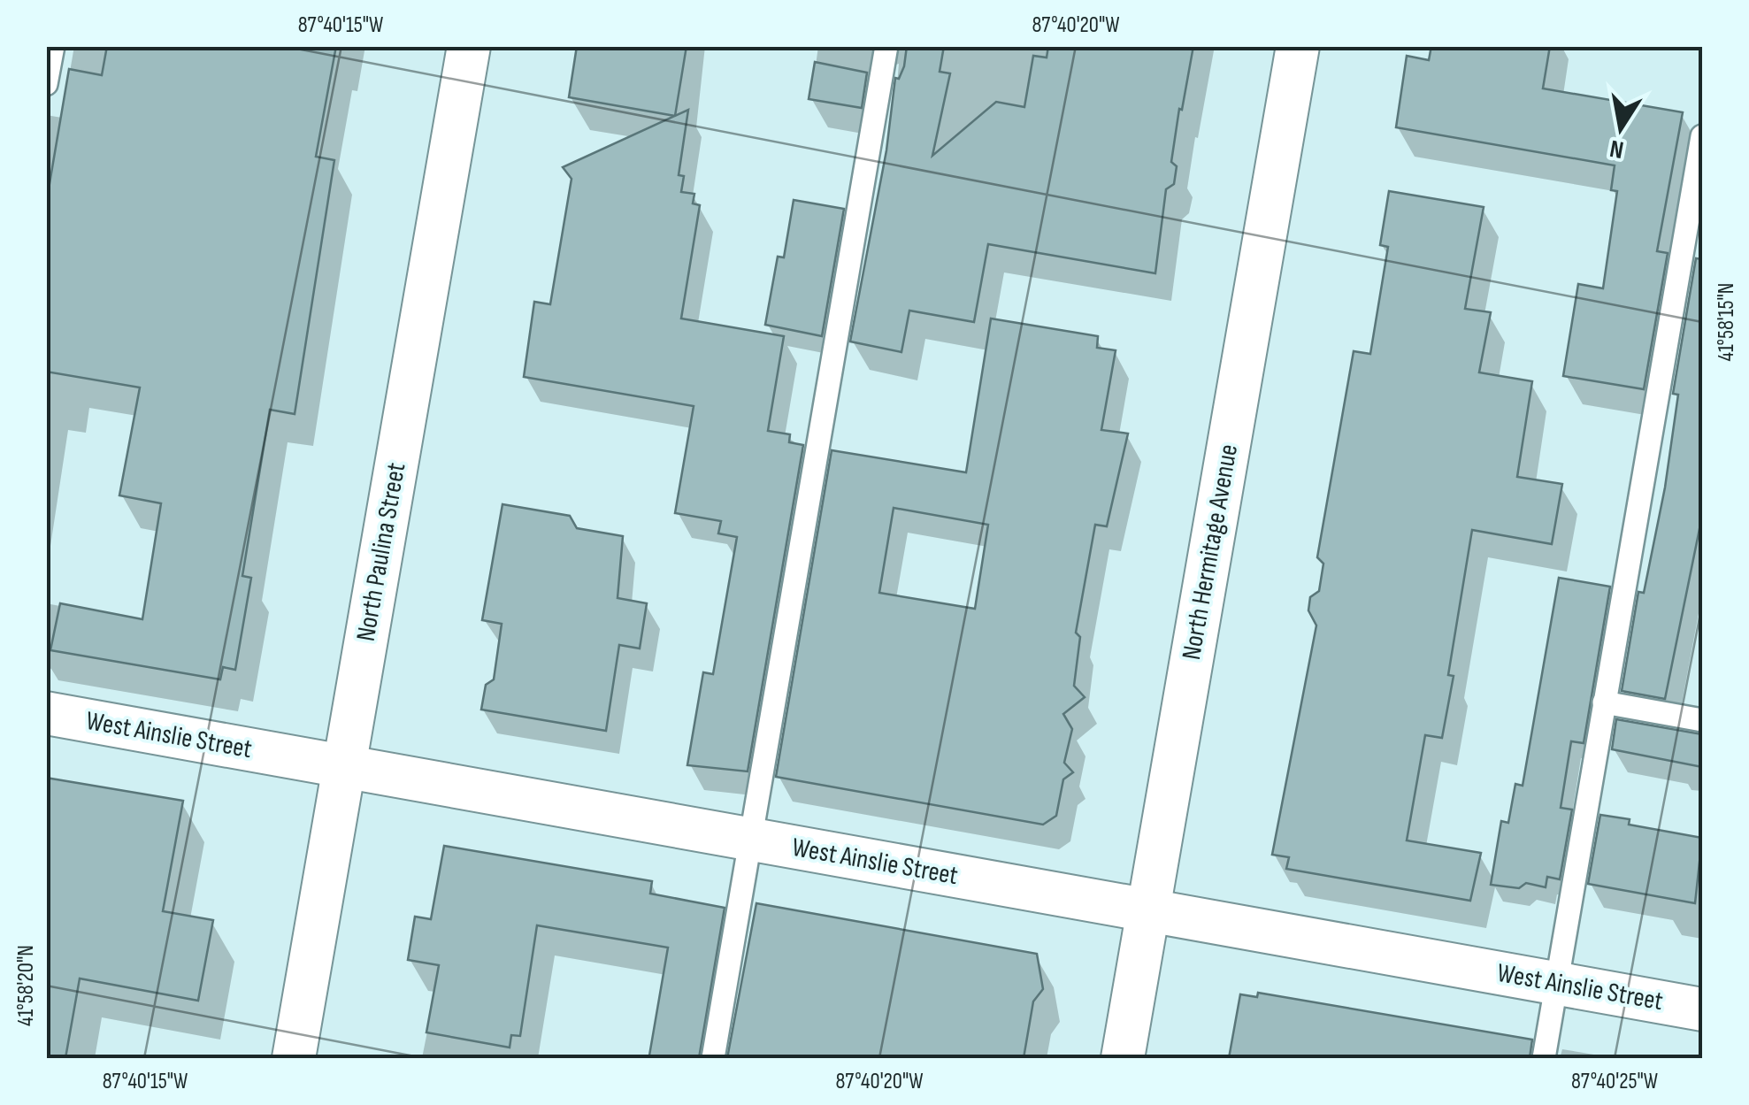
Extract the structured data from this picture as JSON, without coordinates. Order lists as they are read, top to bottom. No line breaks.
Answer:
{"streets":{"street":["North Paulina Street","North Hermitage Avenue","West Ainslie Street"]},"crossings":[["North Paulina Street","West Ainslie Street"],["North Hermitage Avenue","West Ainslie Street"]],"north":"bottom","coordinates":["87°40'15\"W","87°40'20\"W","41°58'15\"N","41°58'20\"N","87°40'25\"W"]}
